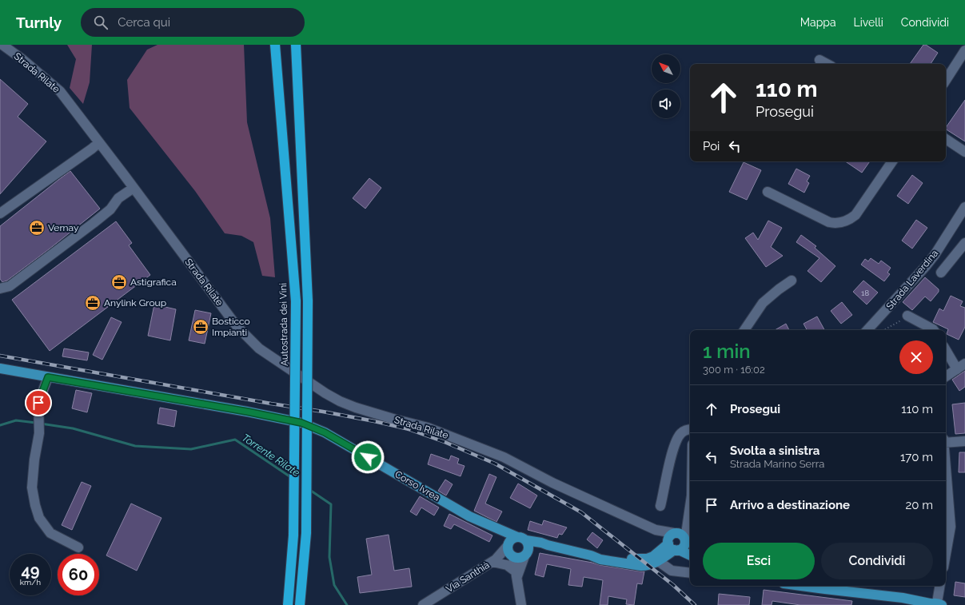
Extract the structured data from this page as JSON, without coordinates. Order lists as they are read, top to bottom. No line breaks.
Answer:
{"streets":{"highway":["Autostrada dei Vini"],"main road":["Corso Ivrea"],"street":["Strada Rilate","Strada Laverdina","Via Santhià"]},"crossings":[["Strada Rilate","Corso Ivrea"],["Corso Ivrea","Via Santhià"]],"water":["Torrente Rilate"],"places":{"office":["Vernay","Astigrafica","Anylink Group","Bosticco Impianti"]},"house_numbers":["18"],"north":"top left","page":{"header":"Turnly","search":"Cerca qui","nav":["Mappa","Livelli","Condividi"],"turn":["110 m","Prosegui"],"then":"Poi","heading":["1 min","300 m · 16:02"],"list":[{"name":"Prosegui","value":"110 m"},{"name":"Svolta a sinistra","note":"Strada Marino Serra","value":"170 m"},{"name":"Arrivo a destinazione","value":"20 m"}],"buttons":["Esci","Condividi"],"speed":"49 km/h","limit":"60"}}
